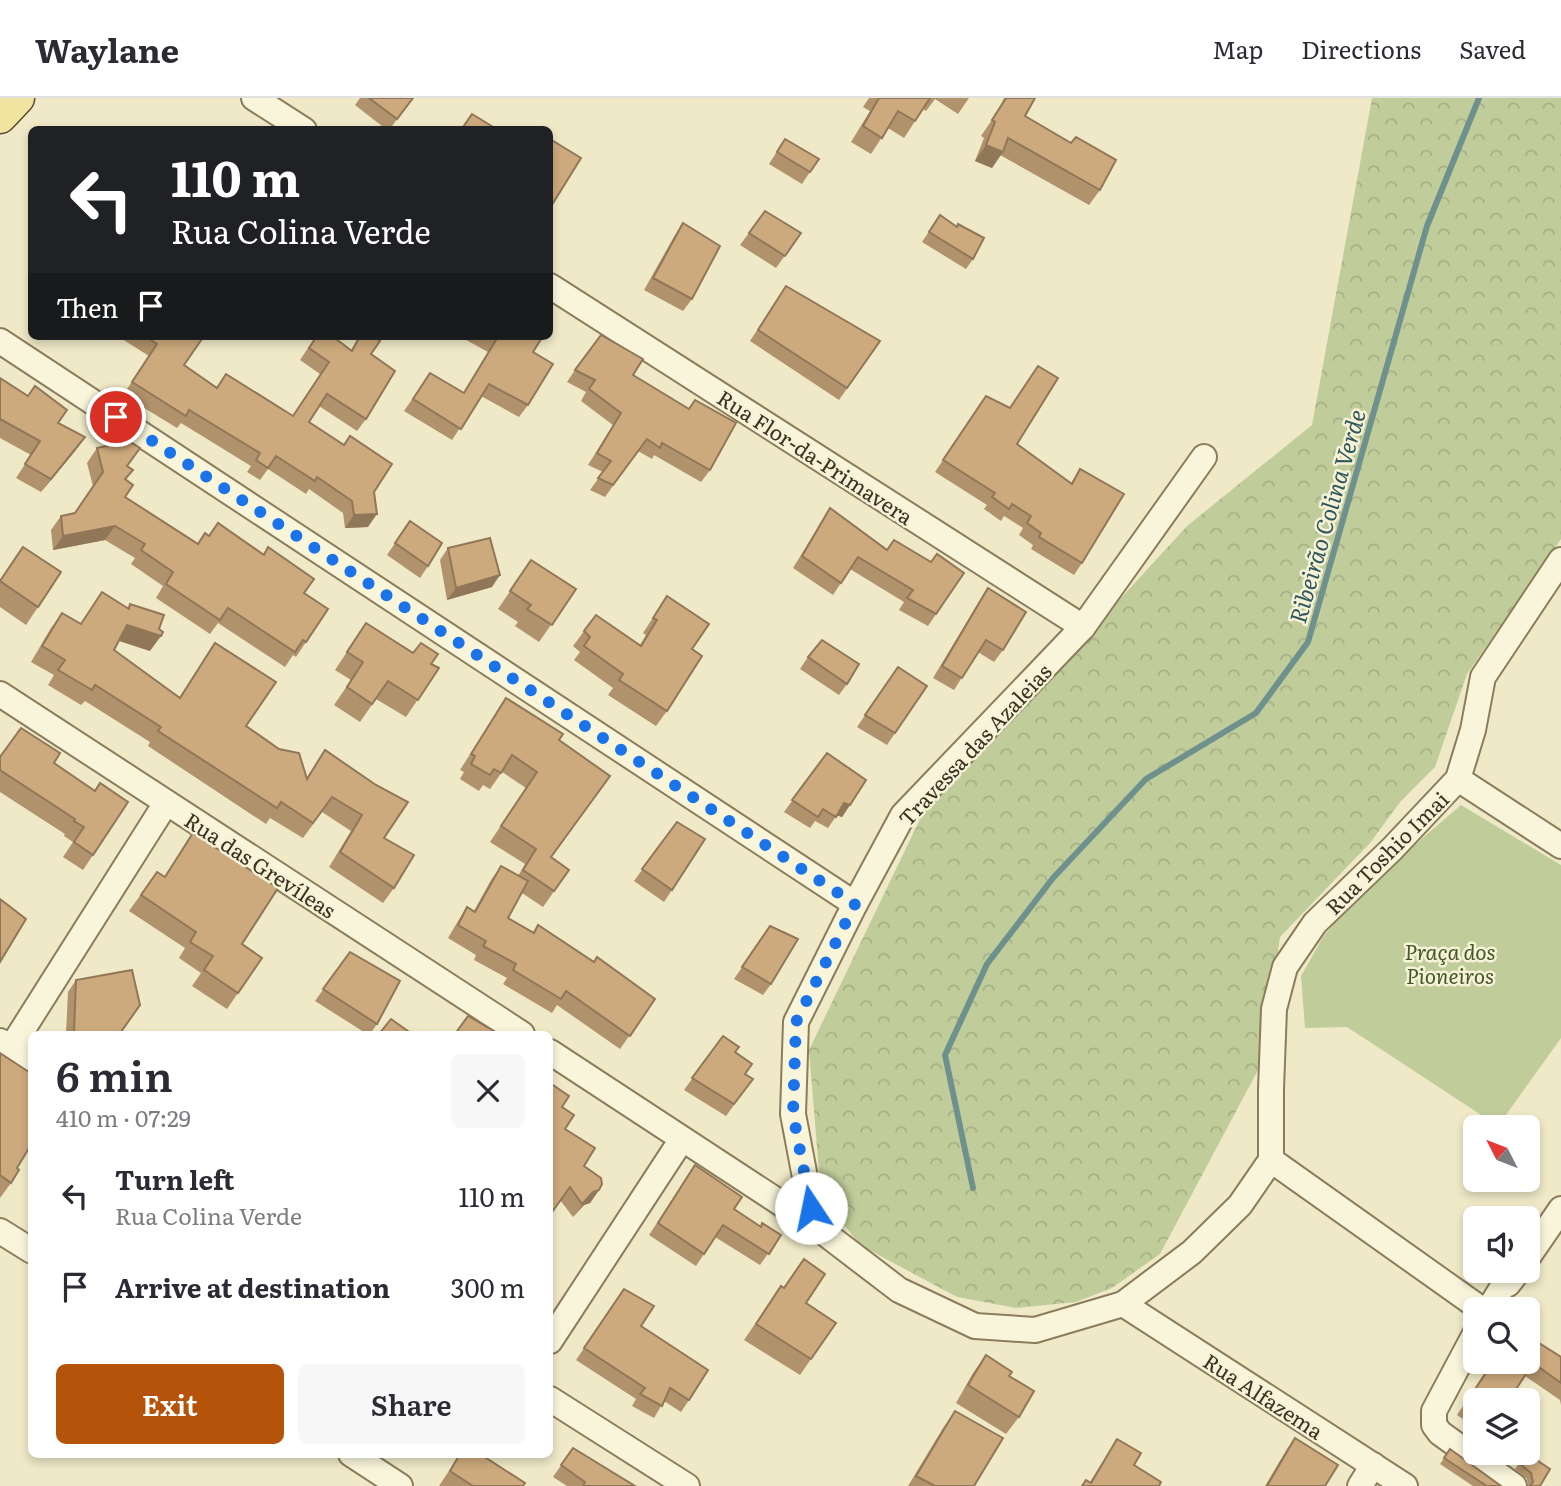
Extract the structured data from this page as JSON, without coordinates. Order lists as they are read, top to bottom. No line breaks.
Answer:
{"streets":{"street":["Rua Flor-da-Primavera","Travessa das Azaleias","Rua Toshio Imai","Rua das Grevíleas","Rua Alfazema"]},"crossings":[["Rua Flor-da-Primavera","Travessa das Azaleias"]],"water":["Ribeirão Colina Verde"],"parks":["Praça dos Pioneiros"],"north":"top left","page":{"header":"Waylane","nav":["Map","Directions","Saved"],"turn":["110 m","Rua Colina Verde"],"then":"Then","heading":["6 min","410 m · 07:29"],"list":[{"name":"Turn left","note":"Rua Colina Verde","value":"110 m"},{"name":"Arrive at destination","value":"300 m"}],"buttons":["Exit","Share"]}}
